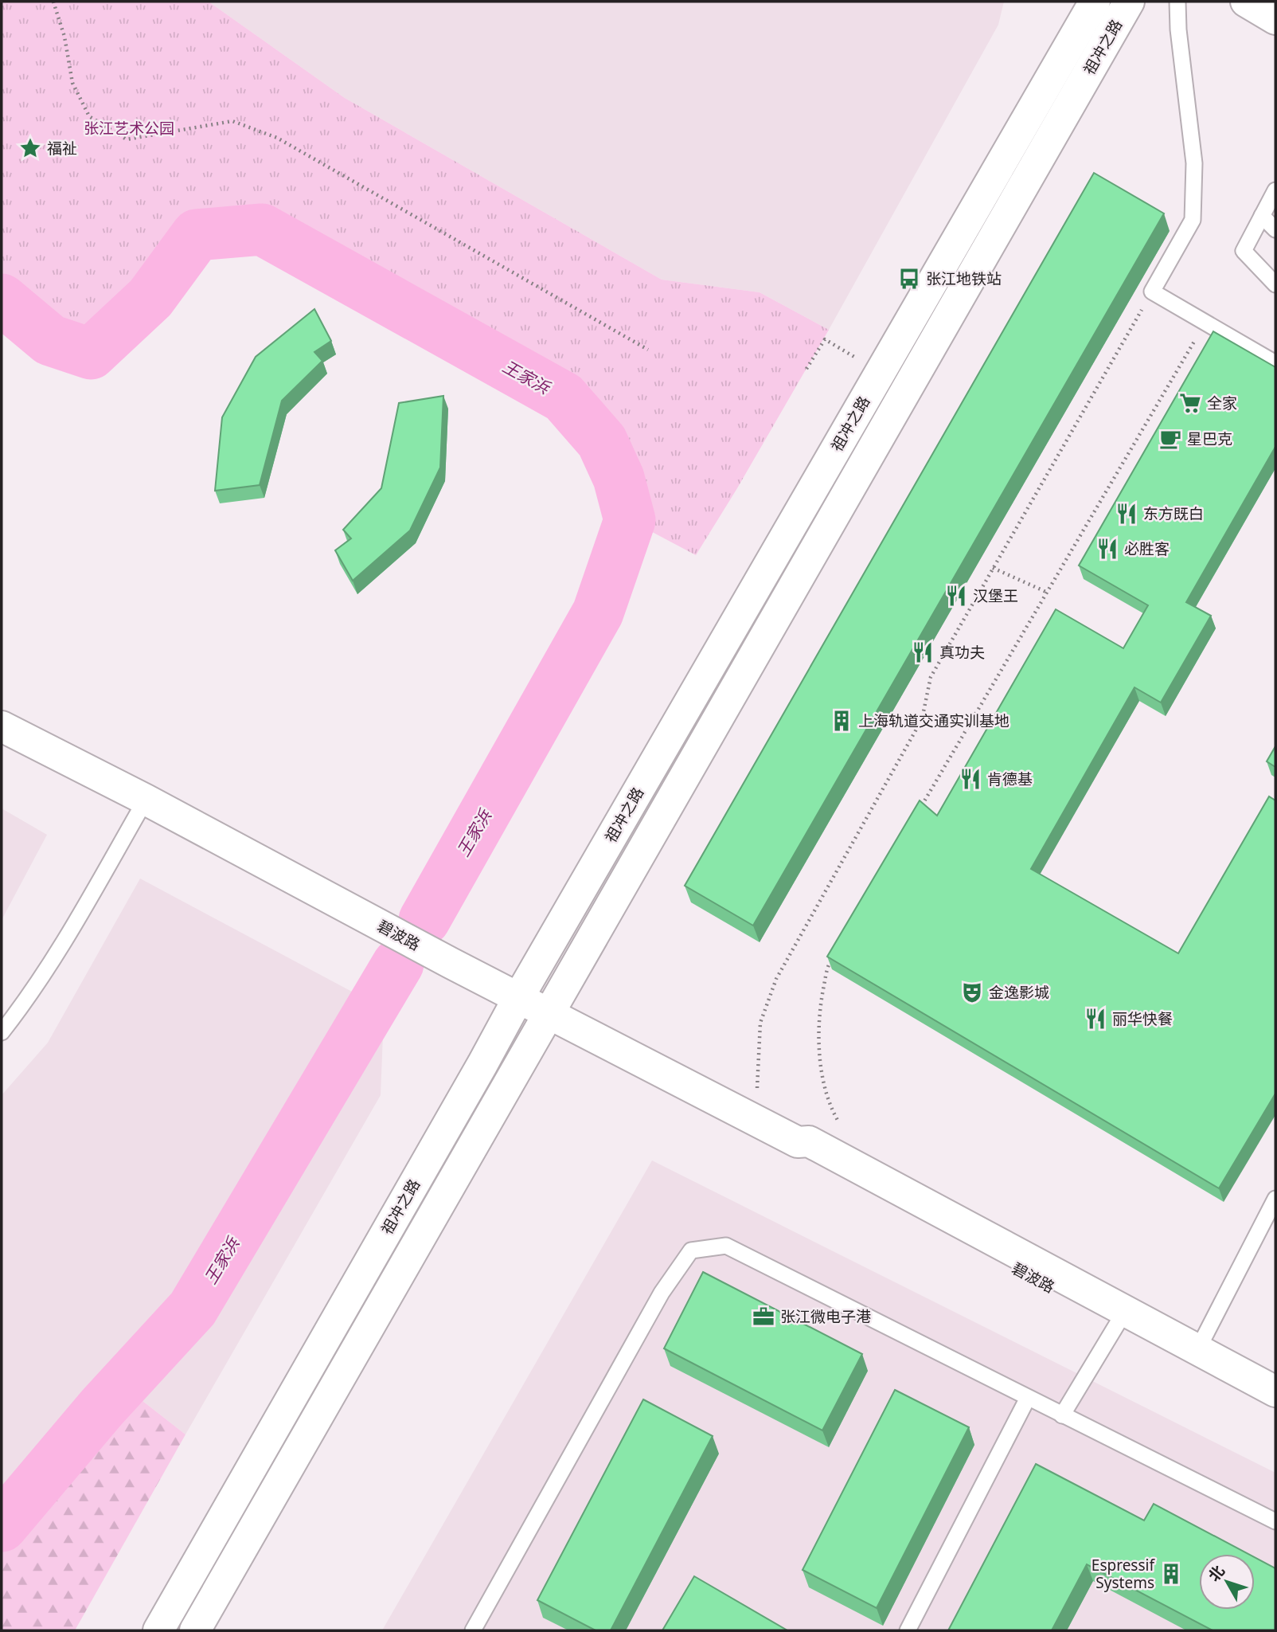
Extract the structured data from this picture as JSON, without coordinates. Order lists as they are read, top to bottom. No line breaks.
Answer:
{"streets":{"main road":["祖冲之路","碧波路"]},"crossings":[["祖冲之路","碧波路"]],"water":["王家浜"],"parks":["张江艺术公园"],"places":{"place":["福祉"],"bus stop":["张江地铁站"],"supermarket":["全家"],"cafe":["星巴克"],"restaurant":["东方既白","必胜客","汉堡王","真功夫","肯德基","丽华快餐"],"building":["上海轨道交通实训基地","Espressif Systems"],"theatre":["金逸影城"],"office":["张江微电子港"]},"north":"top left"}
